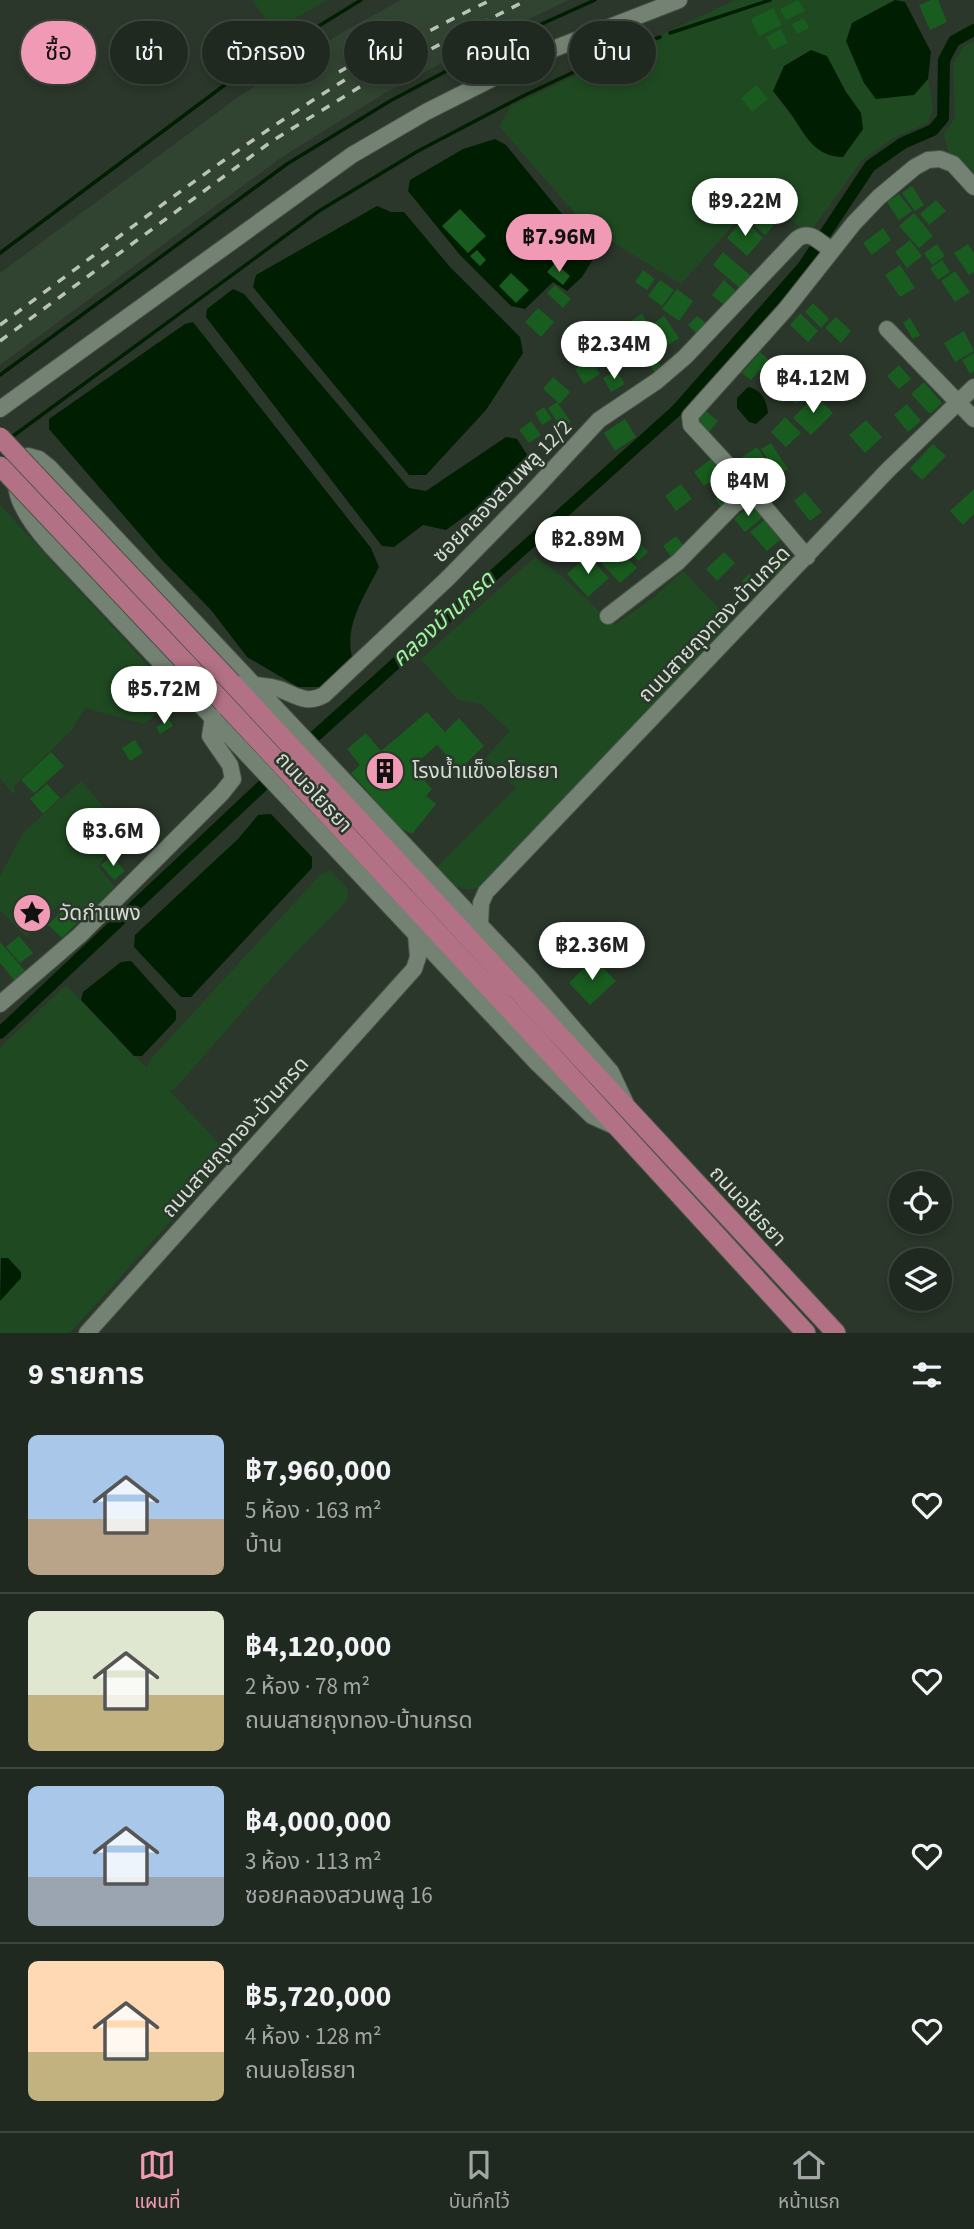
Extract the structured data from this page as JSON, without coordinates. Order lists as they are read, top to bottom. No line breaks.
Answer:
{"streets":{"main road":["ถนนอโยธยา"],"street":["ซอยคลองสวนพลู 12/2","ถนนสายถุงทอง-บ้านกรด"]},"crossings":[["ซอยคลองสวนพลู 12/2","ถนนอโยธยา"]],"water":["คลองบ้านกรด"],"places":{"building":["โรงน้ำแข็งอโยธยา"],"place":["วัดกำแพง"]},"page":{"chip":["ซื้อ","เช่า","ตัวกรอง","ใหม่","คอนโด","บ้าน"],"price":["฿9.22M","฿7.96M","฿2.34M","฿4.12M","฿4M","฿2.89M","฿5.72M","฿3.6M","฿2.36M"],"heading":"9 รายการ","list":[{"name":"฿7,960,000","note":"5 ห้อง · 163 m² · บ้าน"},{"name":"฿4,120,000","note":"2 ห้อง · 78 m² · ถนนสายถุงทอง-บ้านกรด"},{"name":"฿4,000,000","note":"3 ห้อง · 113 m² · ซอยคลองสวนพลู 16"},{"name":"฿5,720,000","note":"4 ห้อง · 128 m² · ถนนอโยธยา"}],"tabs":["แผนที่","บันทึกไว้","หน้าแรก"]}}
